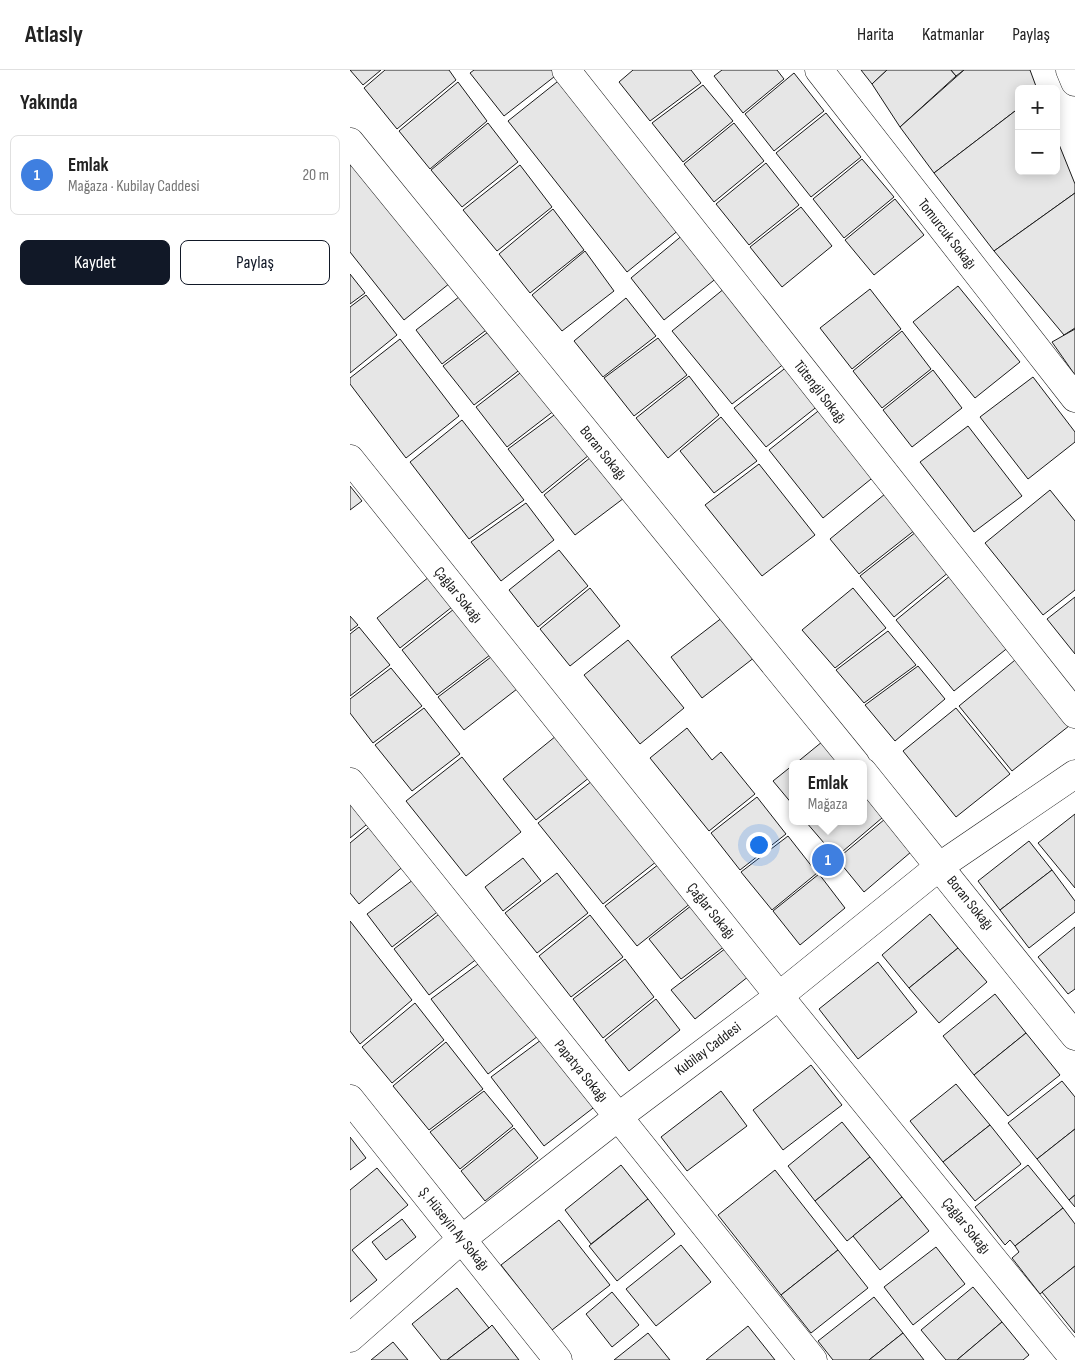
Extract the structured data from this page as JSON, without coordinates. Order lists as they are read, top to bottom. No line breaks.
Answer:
{"streets":{"street":["Tomurcuk Sokağı","Tütengil Sokağı","Boran Sokağı","Çağlar Sokağı","Kubilay Caddesi","Papatya Sokağı","Ş. Hüseyin Ay Sokağı"]},"crossings":[["Boran Sokağı","Kubilay Caddesi"],["Çağlar Sokağı","Kubilay Caddesi"],["Kubilay Caddesi","Papatya Sokağı"],["Kubilay Caddesi","Ş. Hüseyin Ay Sokağı"]],"page":{"header":"Atlasly","nav":["Harita","Katmanlar","Paylaş"],"heading":"Yakında","map_buttons":["+","−"],"list":[{"mark":"1","name":"Emlak","note":"Mağaza · Kubilay Caddesi","value":"20 m"}],"buttons":["Kaydet","Paylaş"],"popup":["Emlak","Mağaza"],"pins":"1"}}
